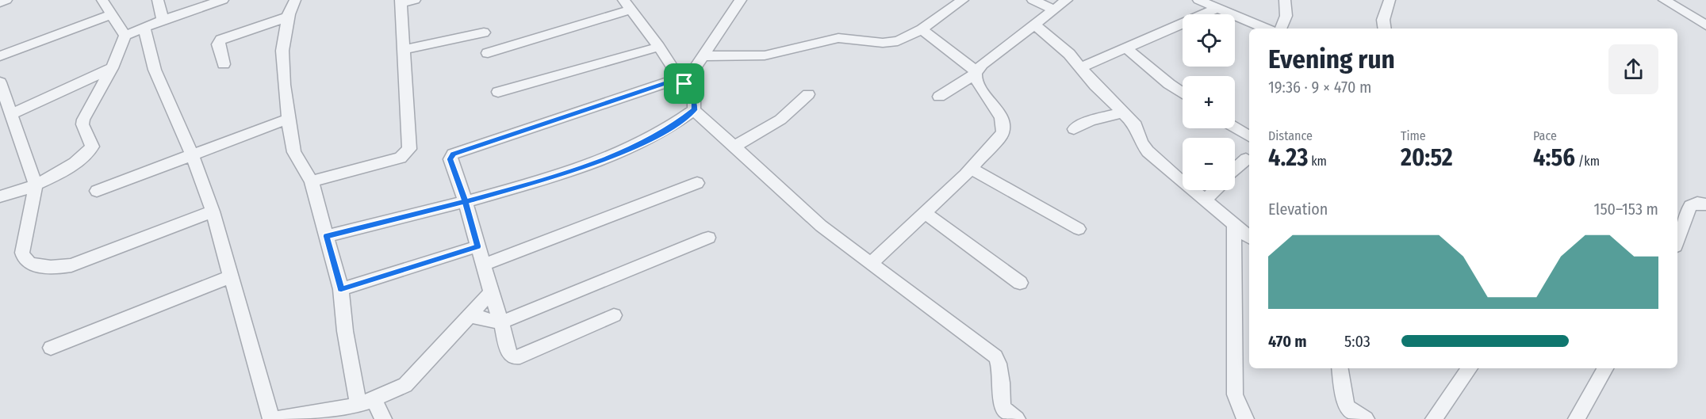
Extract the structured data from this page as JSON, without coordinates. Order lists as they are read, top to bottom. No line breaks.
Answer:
{"page":{"map_buttons":["+","−"],"heading":["Evening run","19:36 · 9 × 470 m"],"stats":[["Distance","4.23 km"],["Time","20:52"],["Pace","4:56 /km"]],"chart":["Elevation","150–153 m"],"list":[{"name":"470 m","note":"5:03"}]}}
